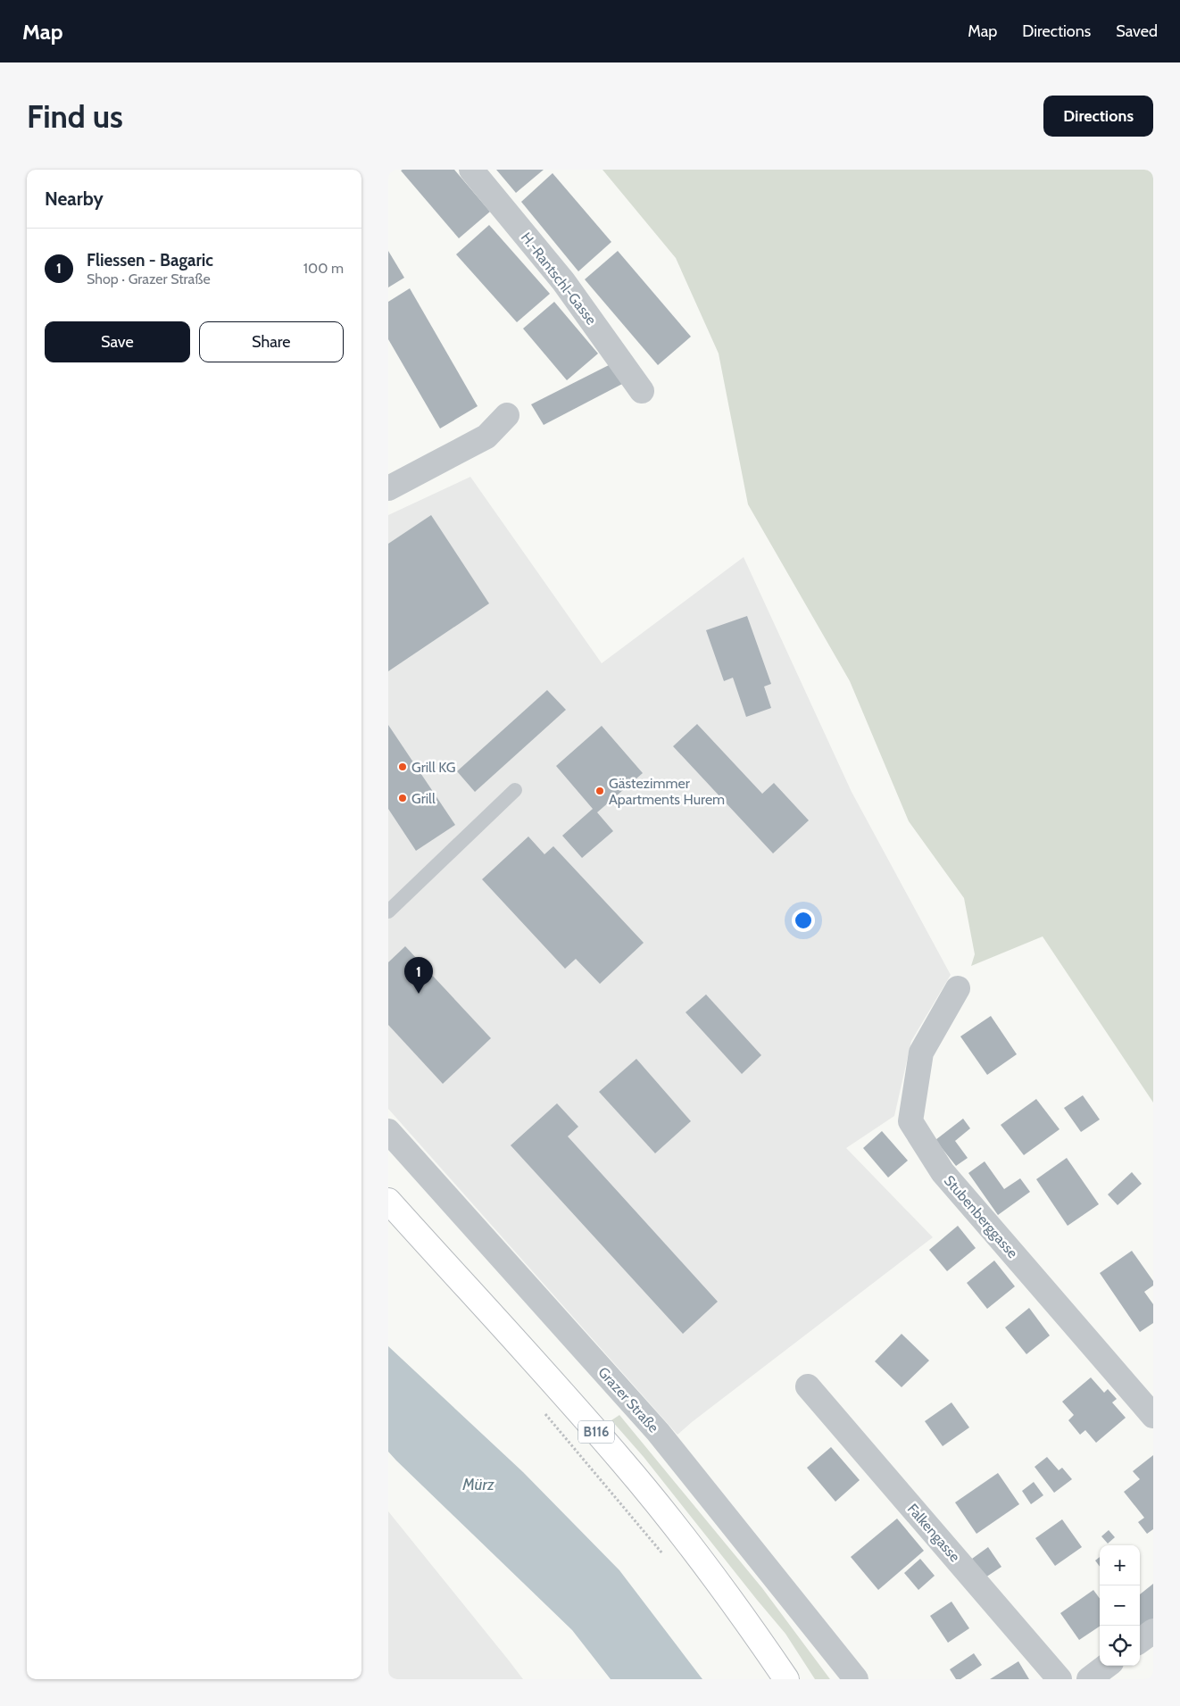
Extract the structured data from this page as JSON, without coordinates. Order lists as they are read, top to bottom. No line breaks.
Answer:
{"streets":{"main road":["B116"],"street":["H.-Rantschl-Gasse","Stubenberggasse","Grazer Straße","Falkengasse"]},"water":["Mürz"],"places":["Grill KG","Gästezimmer Apartments Hurem","Grill"],"page":{"header":"Map","nav":["Map","Directions","Saved"],"buttons":["Directions",["Save","Share"]],"title":"Find us","heading":"Nearby","list":[{"mark":"1","name":"Fliessen - Bagaric","note":"Shop · Grazer Straße","value":"100 m"}],"pins":"1","map_buttons":["+","−"]}}
